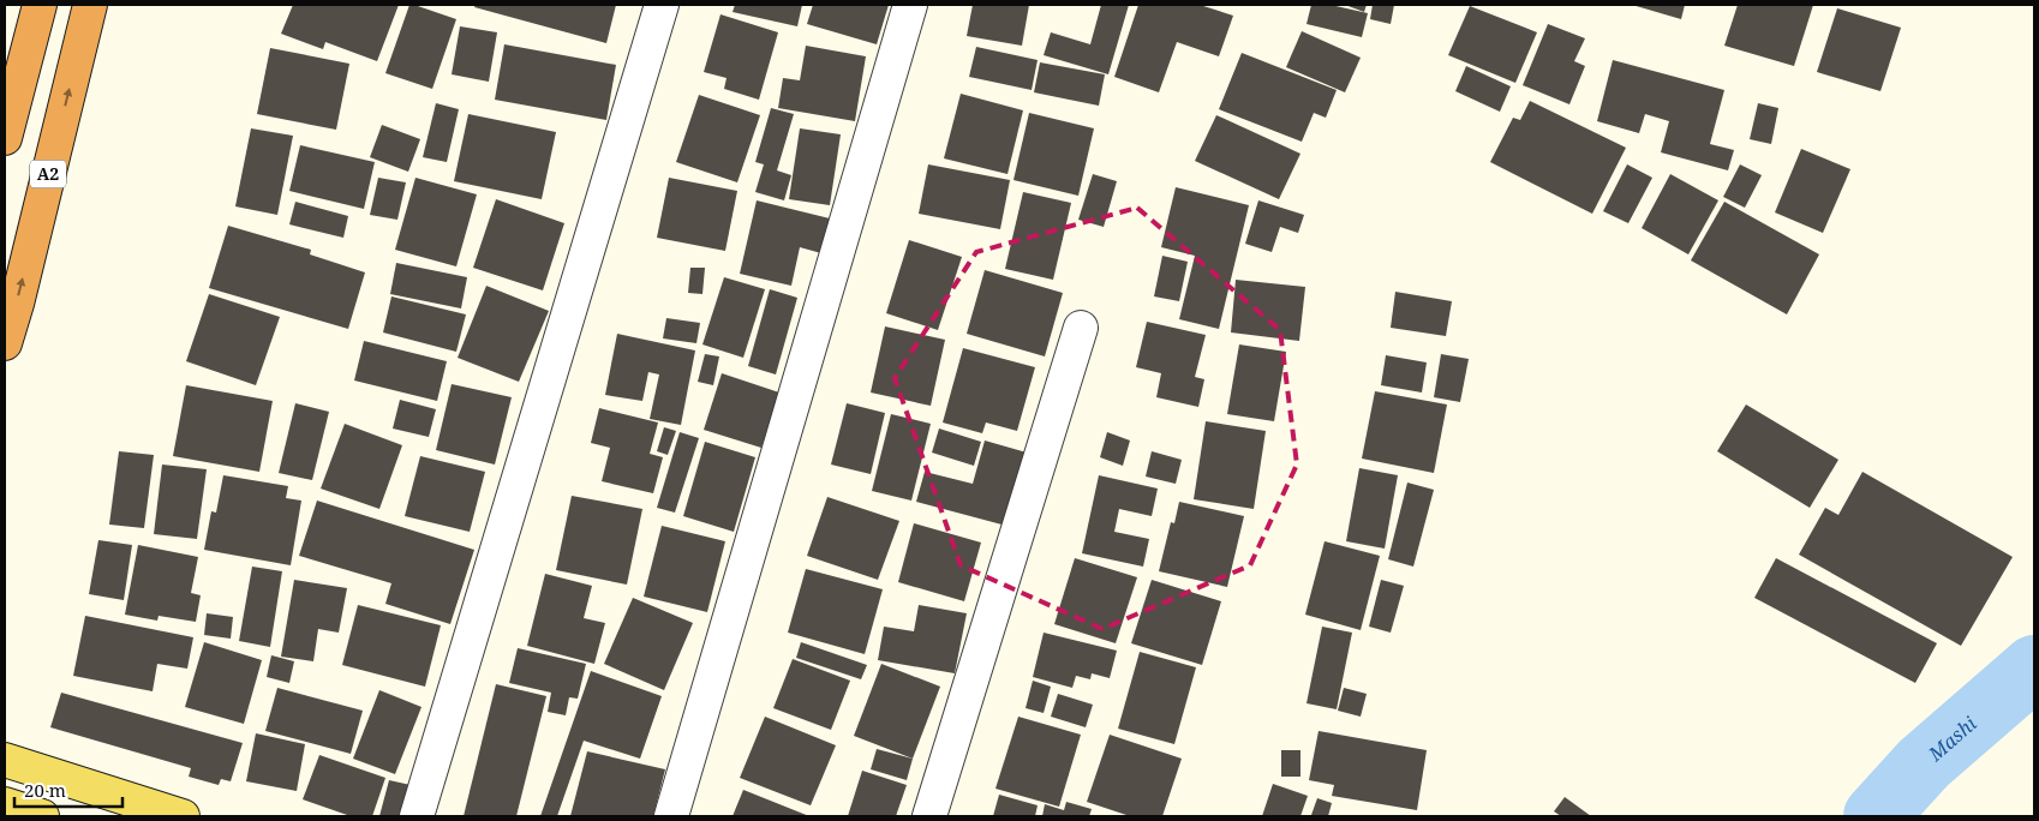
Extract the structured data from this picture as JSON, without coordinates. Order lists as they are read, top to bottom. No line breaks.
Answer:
{"streets":{"highway":["A2"]},"water":["Mashi"],"scale_bar":"20 m"}
